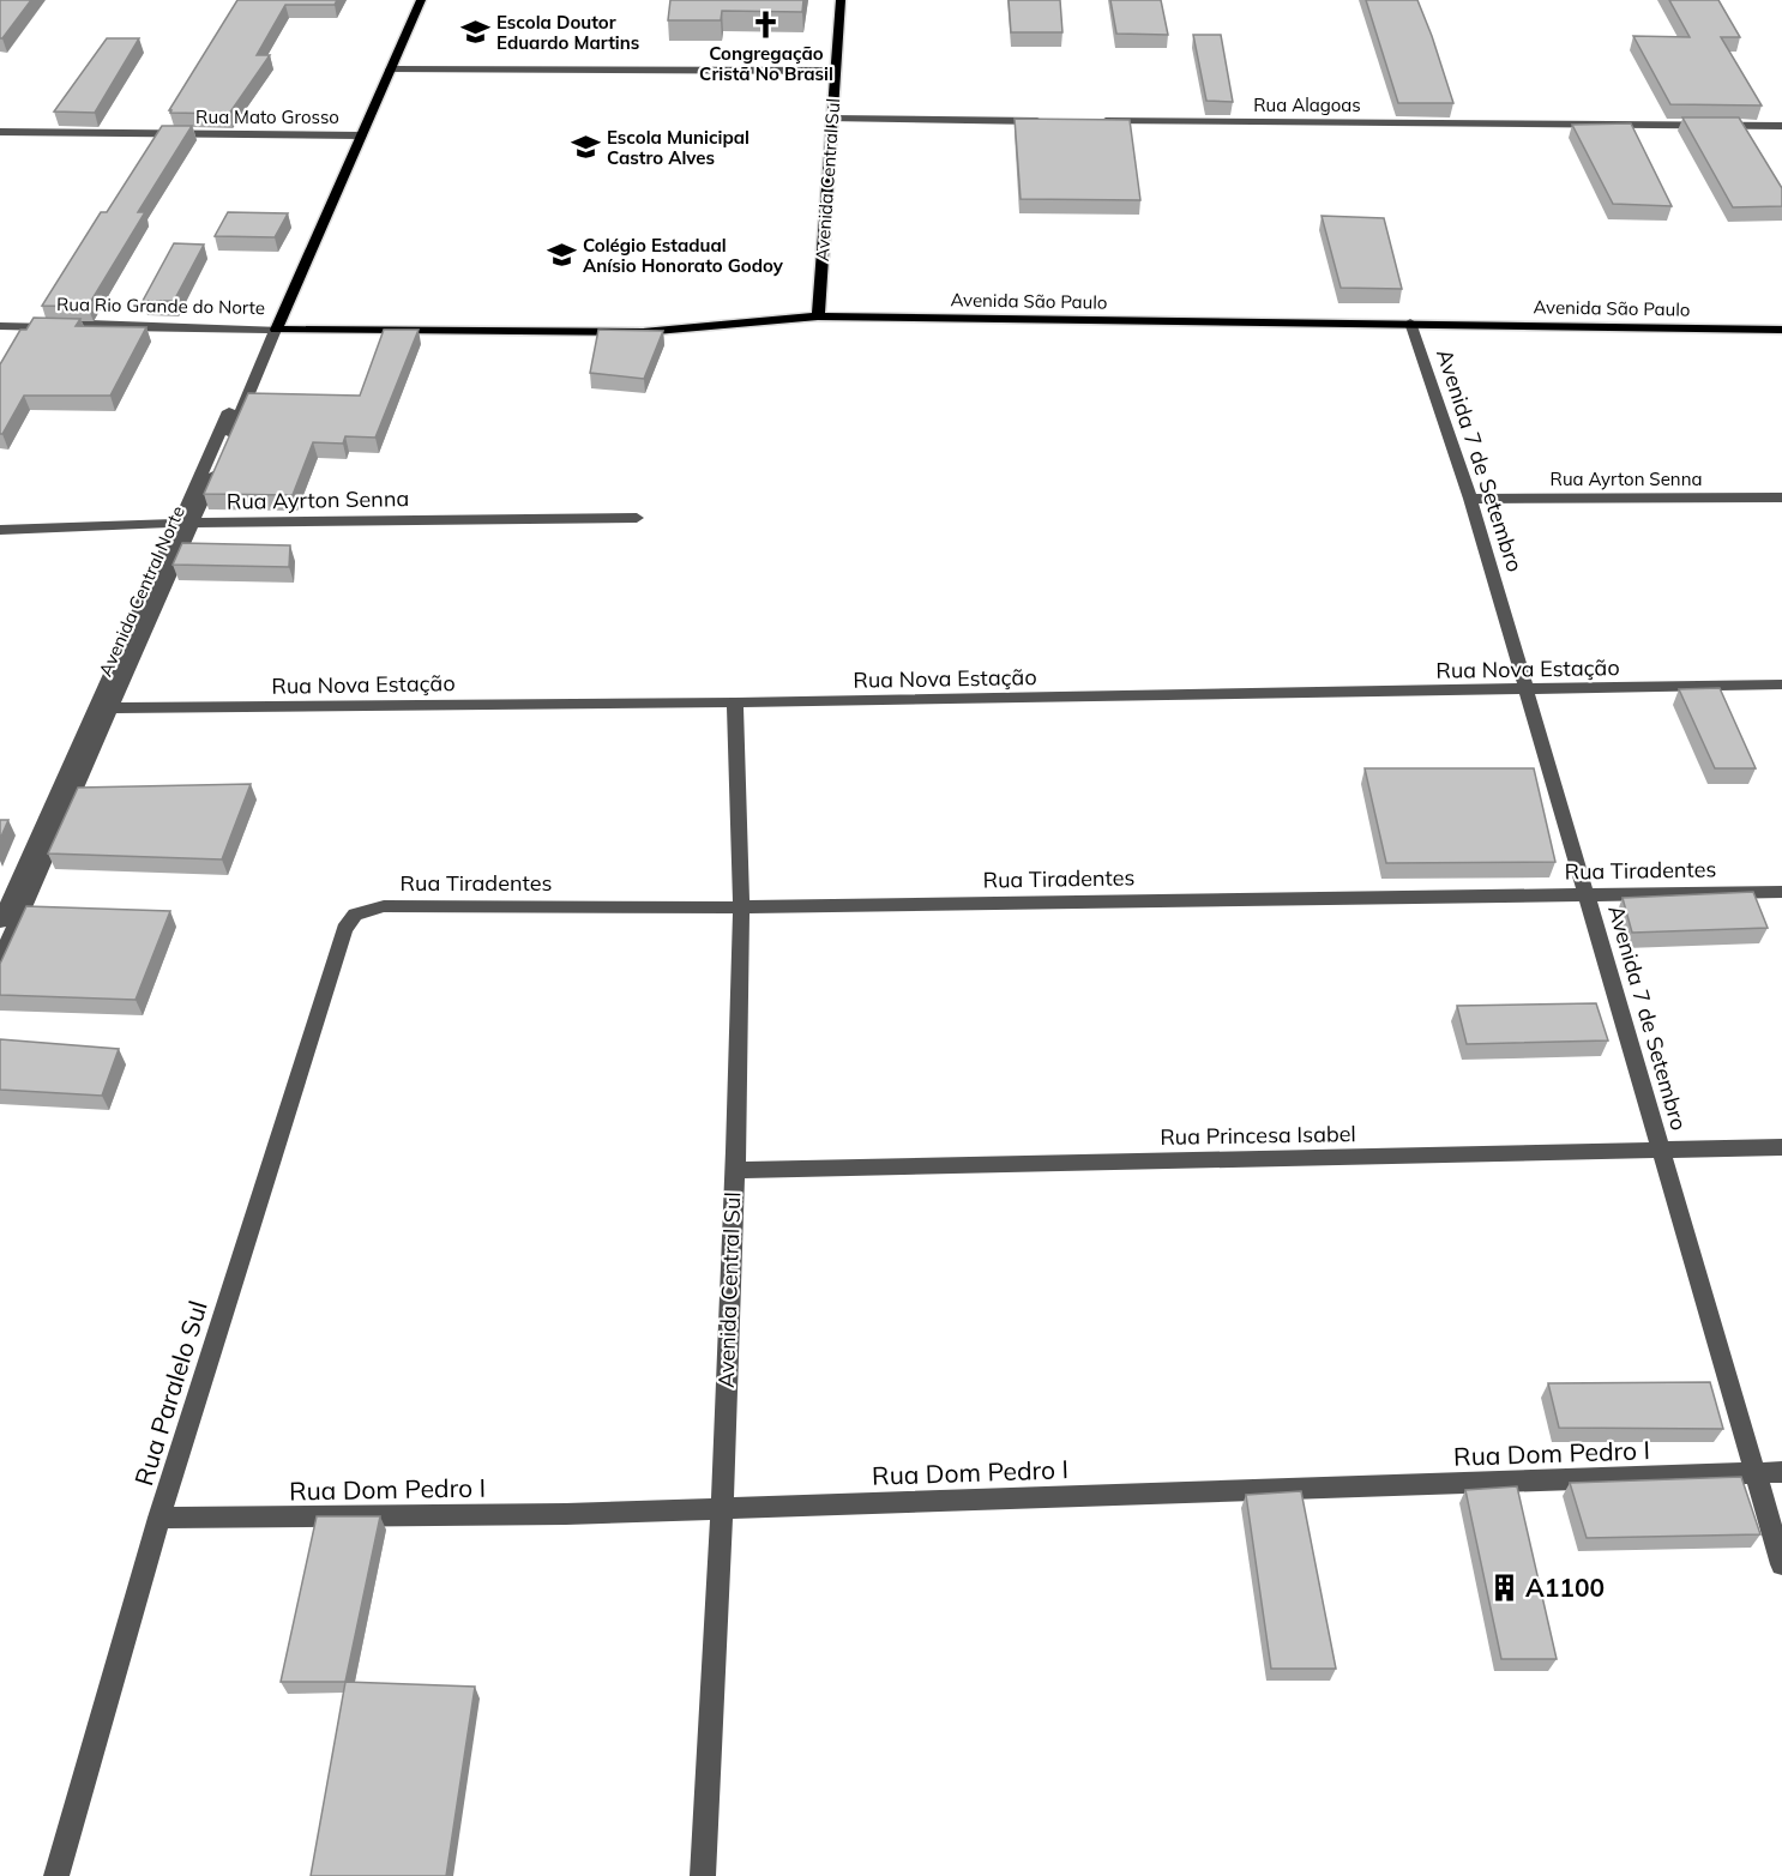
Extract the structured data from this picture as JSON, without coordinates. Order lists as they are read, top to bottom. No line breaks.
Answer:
{"streets":{"main road":["Avenida Central Sul","Avenida São Paulo","Avenida Central Norte"],"street":["Rua Alagoas","Rua Mato Grosso","Rua Rio Grande do Norte","Avenida 7 de Setembro","Rua Ayrton Senna","Rua Nova Estação","Rua Tiradentes","Rua Princesa Isabel","Rua Paralelo Sul","Rua Dom Pedro I"]},"crossings":[["Rua Mato Grosso","Avenida Central Norte"],["Avenida Central Sul","Avenida São Paulo"],["Avenida Central Sul","Rua Nova Estação"],["Avenida Central Sul","Rua Tiradentes"],["Avenida Central Sul","Rua Princesa Isabel"],["Avenida Central Sul","Rua Dom Pedro I"],["Avenida São Paulo","Rua Rio Grande do Norte"],["Avenida São Paulo","Avenida 7 de Setembro"],["Avenida São Paulo","Avenida Central Norte"],["Rua Rio Grande do Norte","Avenida Central Norte"],["Avenida 7 de Setembro","Rua Ayrton Senna"],["Avenida 7 de Setembro","Rua Nova Estação"],["Avenida 7 de Setembro","Rua Tiradentes"],["Avenida 7 de Setembro","Rua Princesa Isabel"],["Avenida 7 de Setembro","Rua Dom Pedro I"],["Rua Ayrton Senna","Avenida Central Norte"],["Avenida Central Norte","Rua Nova Estação"],["Rua Tiradentes","Rua Paralelo Sul"],["Rua Paralelo Sul","Rua Dom Pedro I"]],"places":{"church":["Congregação Cristã No Brasil"],"school or university":["Escola Doutor Eduardo Martins","Escola Municipal Castro Alves","Colégio Estadual Anísio Honorato Godoy"],"building":["A1100"]}}
